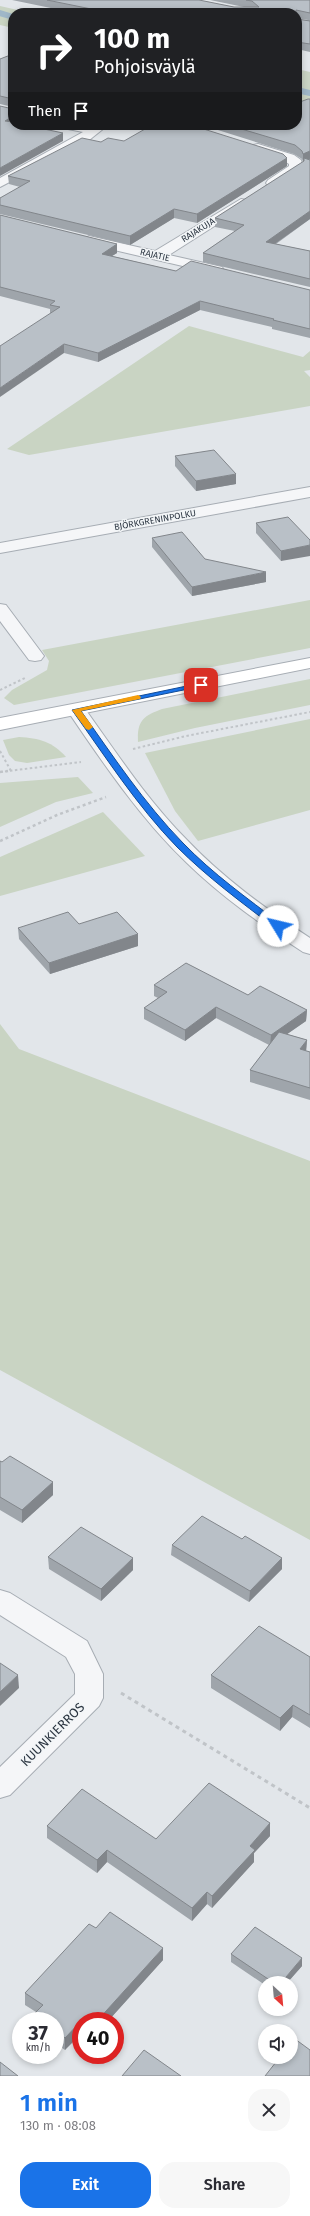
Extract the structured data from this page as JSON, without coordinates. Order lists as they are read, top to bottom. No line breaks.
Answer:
{"streets":{"street":["RAJAKUJA","RAJATIE","BJÖRKGRENINPOLKU","KUUNKIERROS"]},"crossings":[["RAJAKUJA","RAJATIE"]],"north":"bottom right","page":{"turn":["100 m","Pohjoisväylä"],"then":"Then","speed":"37 km/h","limit":"40","heading":["1 min","130 m · 08:08"],"buttons":["Exit","Share"]}}
